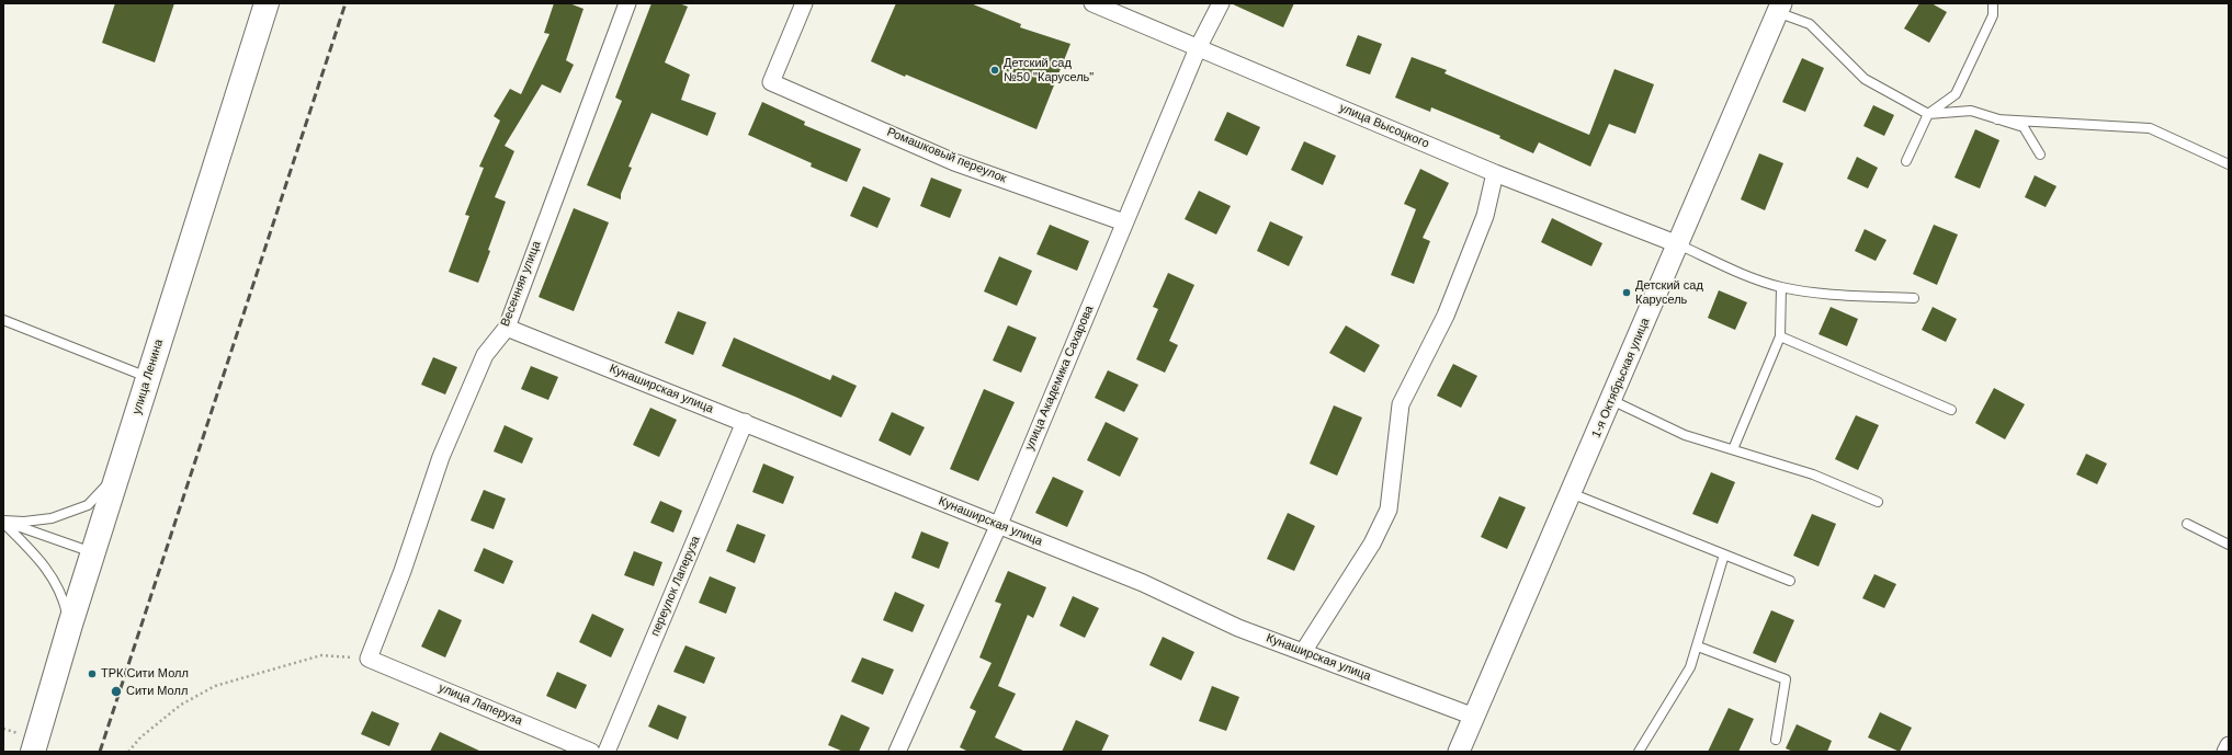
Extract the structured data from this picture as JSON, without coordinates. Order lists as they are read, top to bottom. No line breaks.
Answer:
{"streets":{"main road":["улица Ленина"],"street":["улица Высоцкого","Ромашковый переулок","Весенняя улица","улица Академика Сахарова","1-я Октябрьская улица","Кунаширская улица","переулок Лаперуза","улица Лаперуза"]},"crossings":[["улица Высоцкого","улица Академика Сахарова"],["улица Высоцкого","1-я Октябрьская улица"],["Ромашковый переулок","улица Академика Сахарова"],["Весенняя улица","Кунаширская улица"],["Весенняя улица","улица Лаперуза"],["улица Академика Сахарова","Кунаширская улица"],["1-я Октябрьская улица","Кунаширская улица"],["Кунаширская улица","переулок Лаперуза"]],"places":["Детский сад №50 \"Карусель\"","Детский сад Карусель","ТРК Сити Молл","Сити Молл"]}
